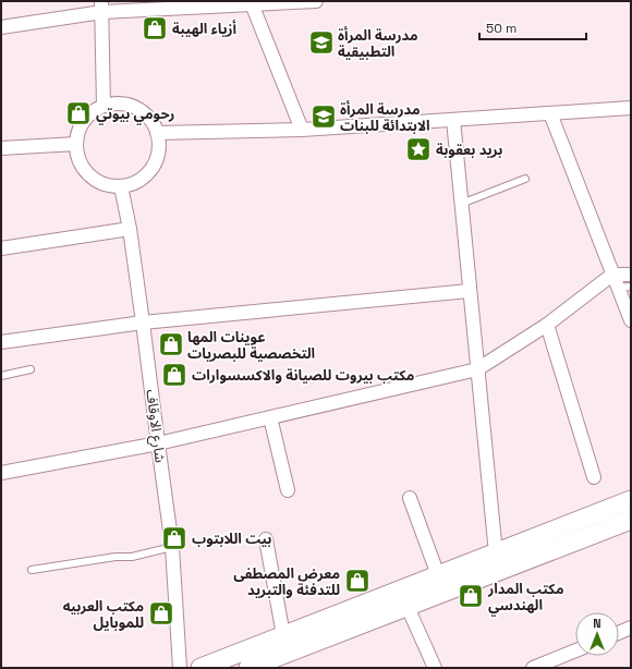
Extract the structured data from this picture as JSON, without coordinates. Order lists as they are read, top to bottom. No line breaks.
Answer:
{"streets":{"street":["شارع الاوقاف"]},"places":{"shop":["أزياء الهيبة","رحومي بيوتي","عوينات المها التخصصية للبصريات","مكتب بيروت للصيانة والاكسسوارات","بيت اللابتوب","معرض المصطفى للتدفئة والتبريد","مكتب المدار الهندسي","مكتب العربيه للموبايل"],"school or university":["مدرسة المرأة التطبيقية","مدرسة المرأة الابتدائة للبنات"],"place":["بريد بعقوبة"]},"scale_bar":"50 m","north":"top"}
